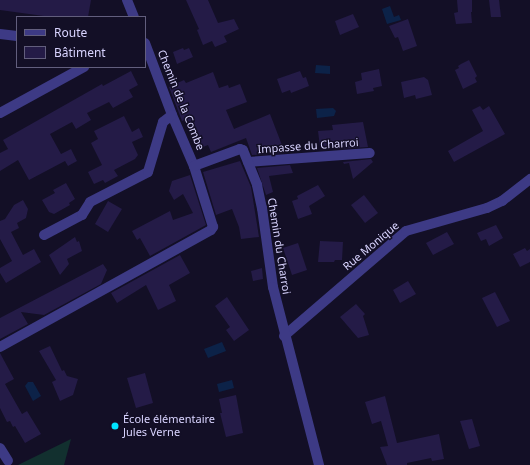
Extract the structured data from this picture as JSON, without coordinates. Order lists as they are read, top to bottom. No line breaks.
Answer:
{"streets":{"street":["Chemin de la Combe","Impasse du Charroi","Chemin du Charroi","Rue Monique"]},"crossings":[["Chemin de la Combe","Chemin du Charroi"],["Impasse du Charroi","Chemin du Charroi"],["Chemin du Charroi","Rue Monique"]],"places":["École élémentaire Jules Verne"],"legend":["Route","Bâtiment"]}
